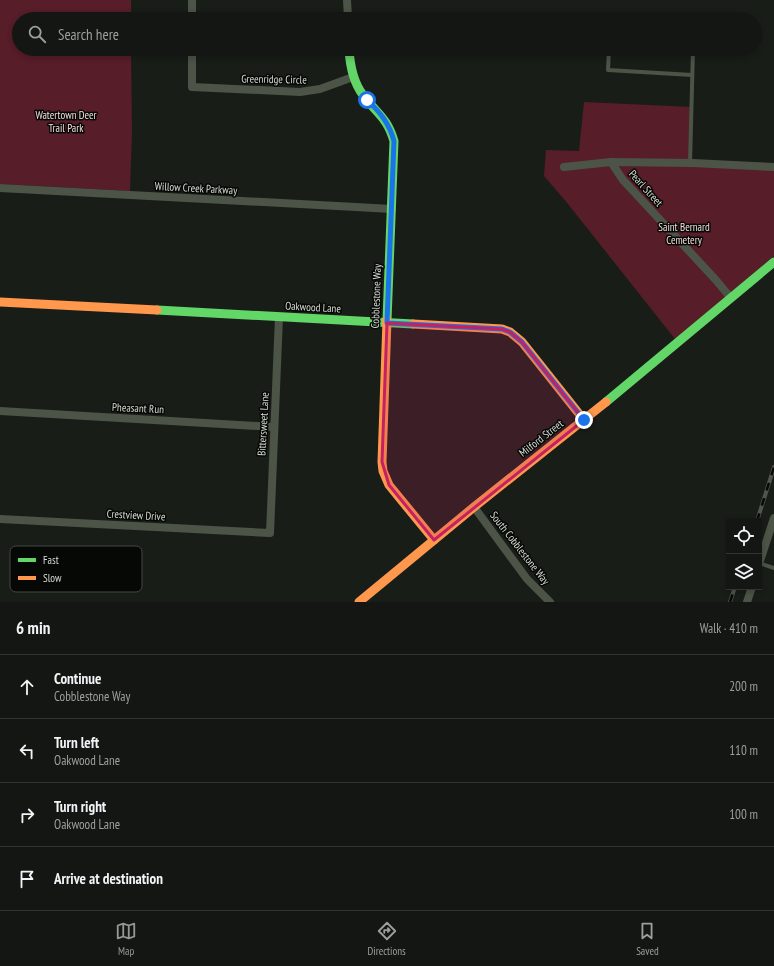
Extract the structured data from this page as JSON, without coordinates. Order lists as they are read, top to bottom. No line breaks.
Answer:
{"streets":{"street":["Greenridge Circle","Willow Creek Parkway","Pearl Street","Cobblestone Way","Oakwood Lane","Pheasant Run","Bittersweet Lane","Milford Street","Crestview Drive","South Cobblestone Way"]},"crossings":[["Greenridge Circle","Cobblestone Way"],["Willow Creek Parkway","Cobblestone Way"],["Pearl Street","Milford Street"],["Cobblestone Way","Oakwood Lane"],["Cobblestone Way","Milford Street"],["Oakwood Lane","Bittersweet Lane"],["Oakwood Lane","Milford Street"],["Pheasant Run","Bittersweet Lane"],["Bittersweet Lane","Crestview Drive"],["Milford Street","South Cobblestone Way"]],"parks":["Watertown Deer Trail Park","Saint Bernard Cemetery"],"legend":["Fast","Slow"],"page":{"search":"Search here","heading":["6 min","Walk · 410 m"],"list":[["Continue","Cobblestone Way","200 m"],["Turn left","Oakwood Lane","110 m"],["Turn right","Oakwood Lane","100 m"],"Arrive at destination"],"nav":["Map","Directions","Saved"]}}
